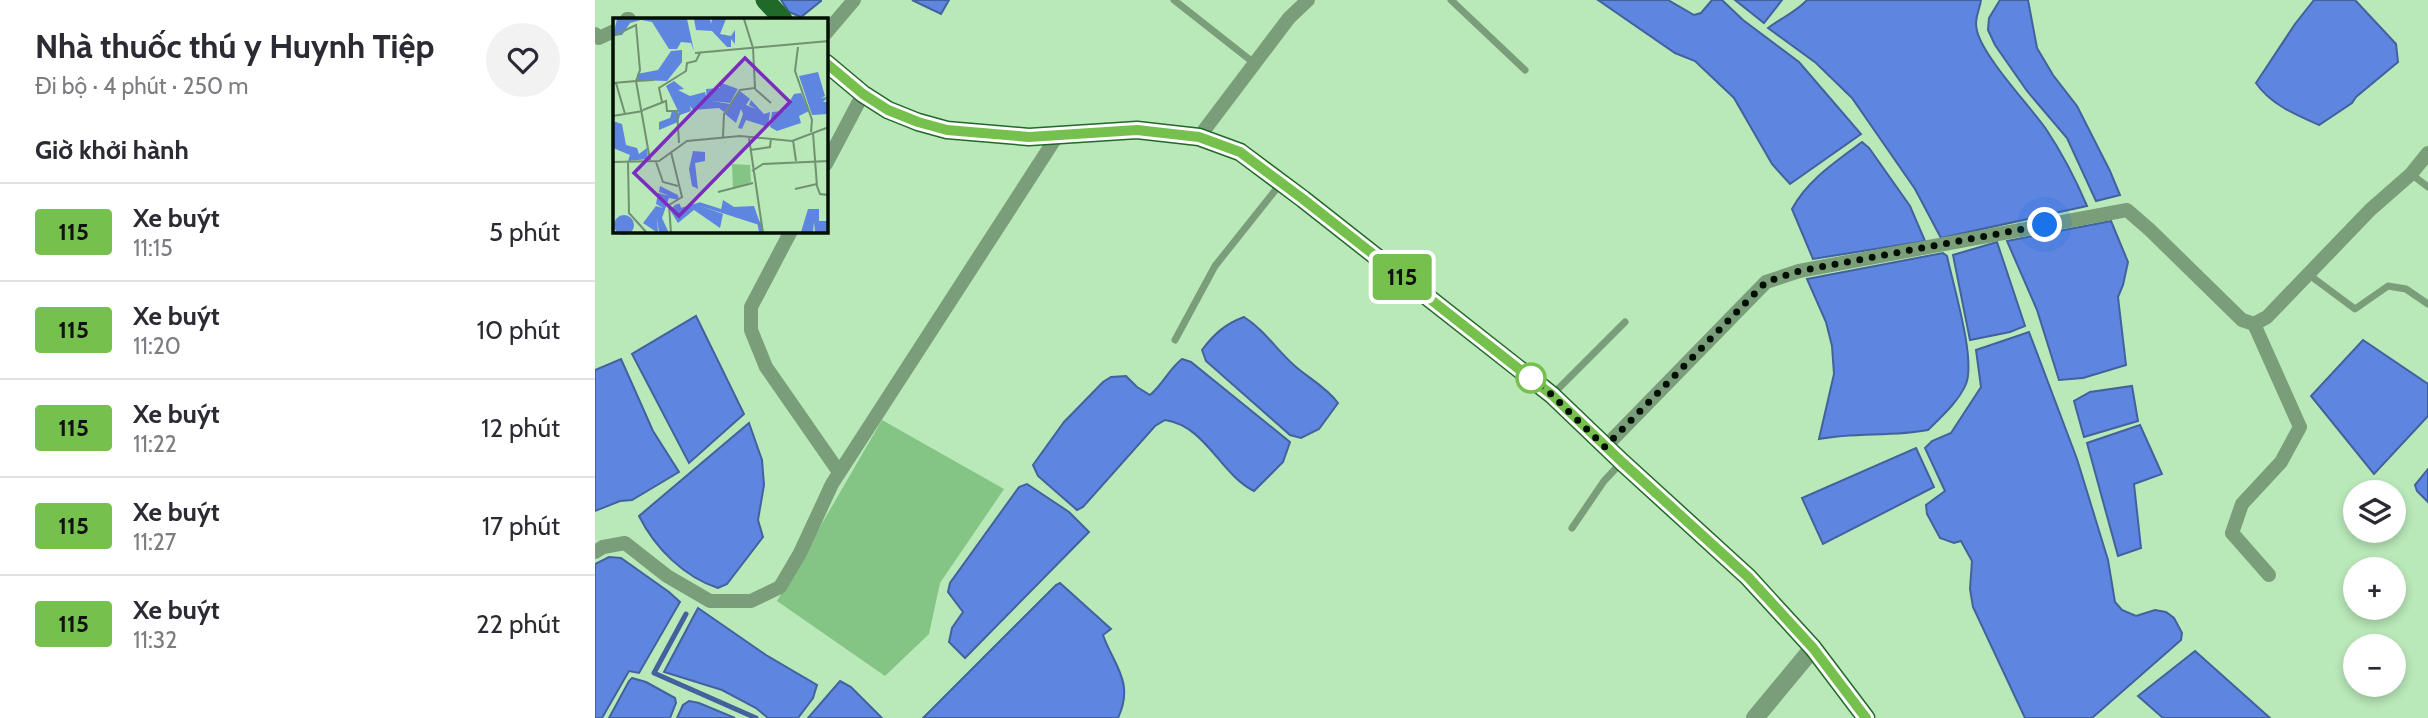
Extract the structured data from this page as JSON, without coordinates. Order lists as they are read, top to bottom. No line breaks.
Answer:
{"lines":["bus line 115"],"page":{"heading":[["Nhà thuốc thú y Huynh Tiệp","Đi bộ · 4 phút · 250 m"],"Giờ khởi hành"],"on_map":"115","list":[{"mark":"115","name":"Xe buýt","note":"11:15","value":"5 phút"},{"mark":"115","name":"Xe buýt","note":"11:20","value":"10 phút"},{"mark":"115","name":"Xe buýt","note":"11:22","value":"12 phút"},{"mark":"115","name":"Xe buýt","note":"11:27","value":"17 phút"},{"mark":"115","name":"Xe buýt","note":"11:32","value":"22 phút"}],"map_buttons":["+","−"]}}
